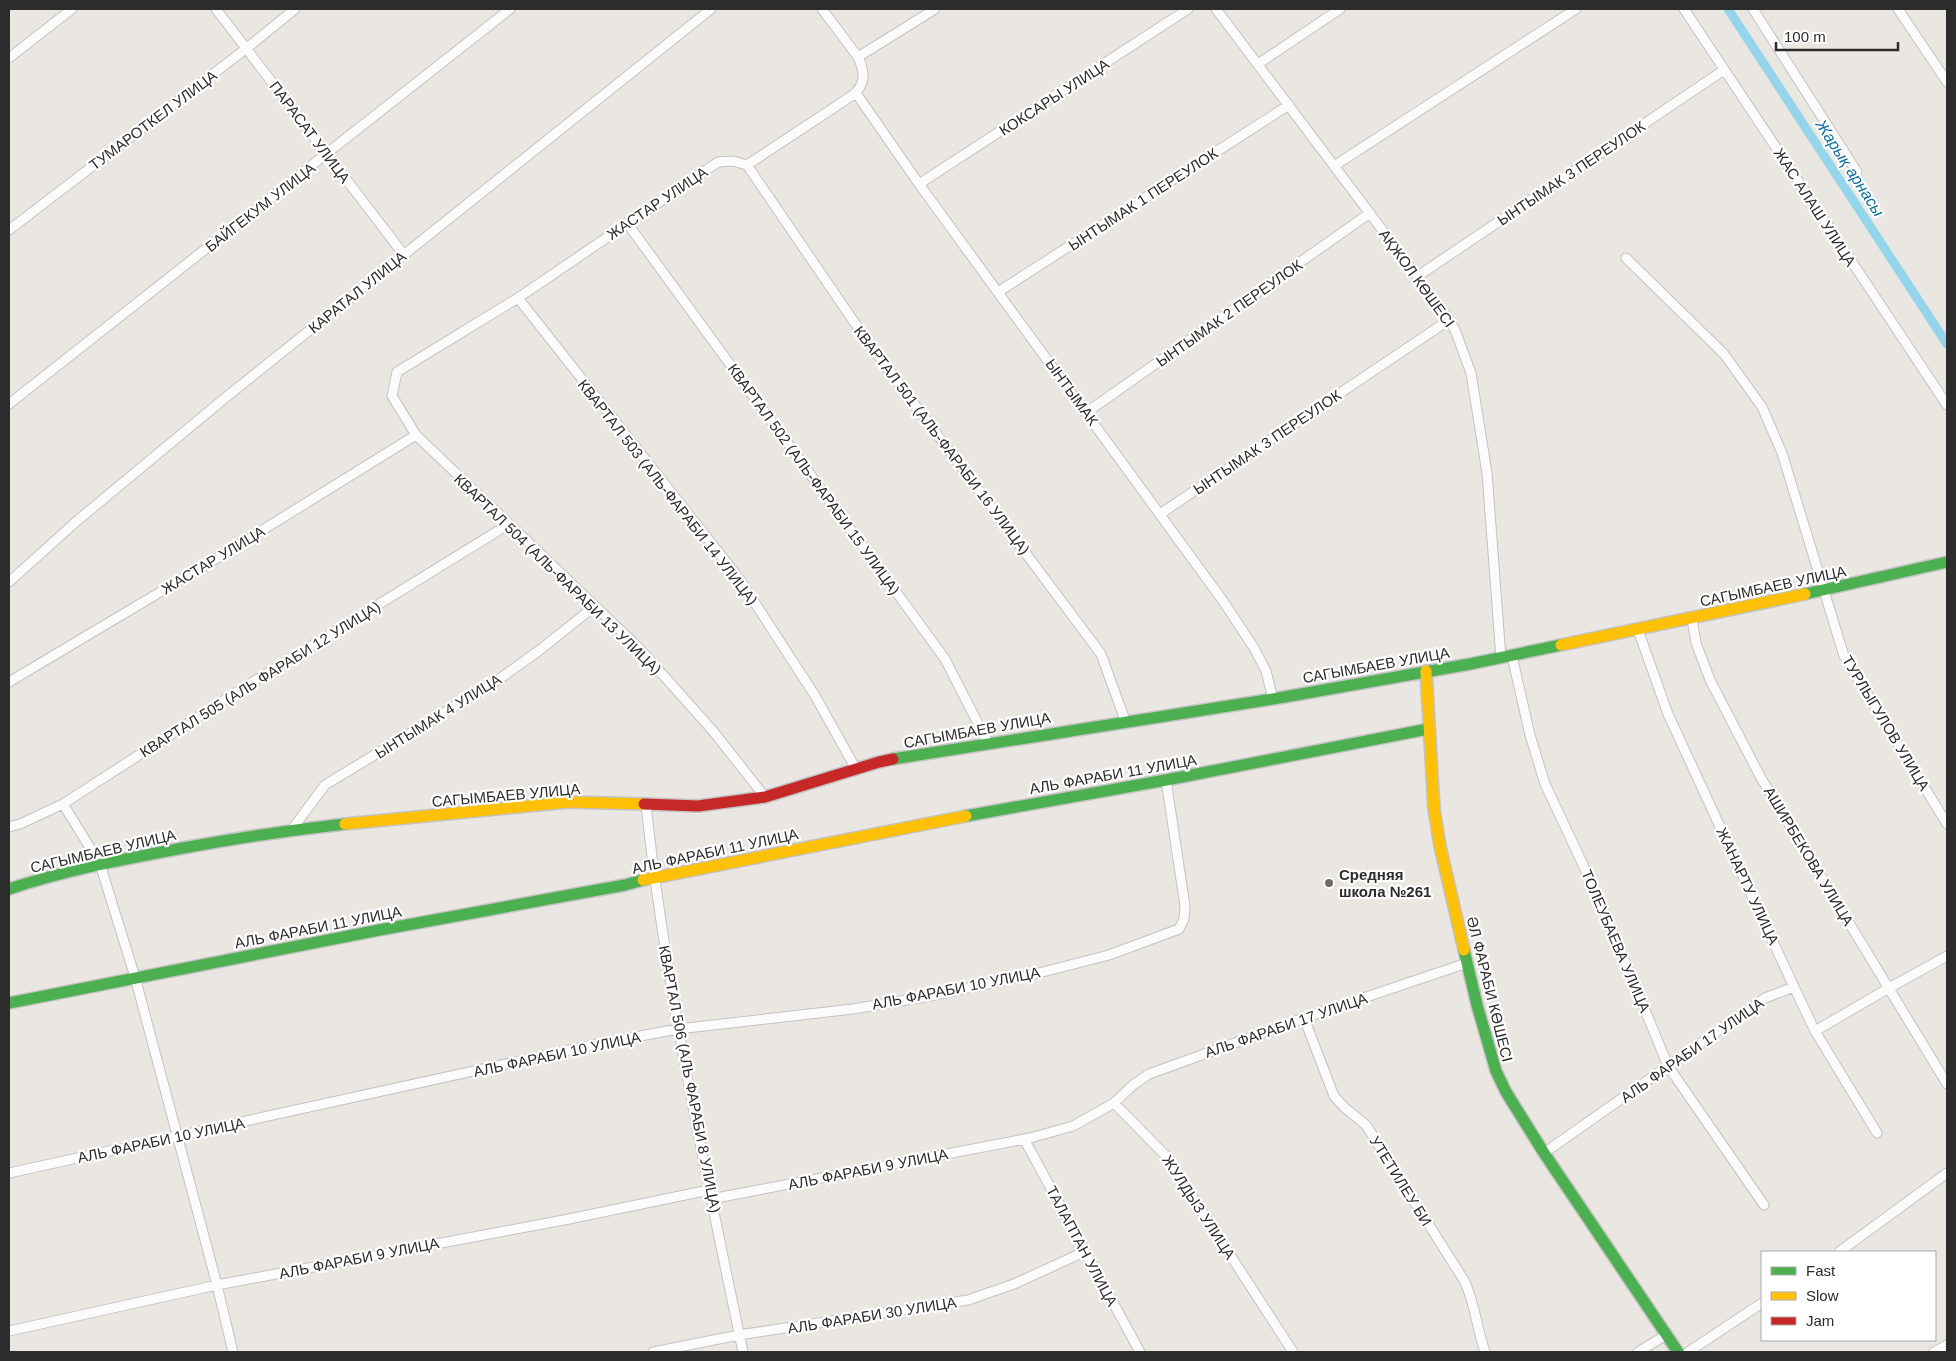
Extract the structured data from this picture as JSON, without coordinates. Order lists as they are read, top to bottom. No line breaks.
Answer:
{"streets":{"street":["КОКСАРЫ УЛИЦА","ТУМАРОТКЕЛ УЛИЦА","ПАРАСАТ УЛИЦА","ЫНТЫМАК 3 ПЕРЕУЛОК","ЫНТЫМАК 1 ПЕРЕУЛОК","ЖАСТАР УЛИЦА","БАЙГЕКУМ УЛИЦА","ЖАС АЛАШ УЛИЦА","АҚЖОЛ КӨШЕСІ","КАРАТАЛ УЛИЦА","ЫНТЫМАК 2 ПЕРЕУЛОК","ЫНТЫМАК","КВАРТАЛ 501 (АЛЬ-ФАРАБИ 16 УЛИЦА)","КВАРТАЛ 502 (АЛЬ-ФАРАБИ 15 УЛИЦА)","КВАРТАЛ 503 (АЛЬ-ФАРАБИ 14 УЛИЦА)","КВАРТАЛ 504 (АЛЬ-ФАРАБИ 13 УЛИЦА)","САГЫМБАЕВ УЛИЦА","КВАРТАЛ 505 (АЛЬ ФАРАБИ 12 УЛИЦА)","ЫНТЫМАК 4 УЛИЦА","ТУРЛЫГУЛОВ УЛИЦА","АЛЬ ФАРАБИ 11 УЛИЦА","АШИРБЕКОВА УЛИЦА","ЖАНАРТУ УЛИЦА","ТОЛЕУБАЕВА УЛИЦА","АЛЬ ФАРАБИ 10 УЛИЦА","ӘЛ ФАРАБИ КӨШЕСІ","АЛЬ ФАРАБИ 17 УЛИЦА","КВАРТАЛ 506 (АЛЬ ФАРАБИ 8 УЛИЦА)","АЛЬ ФАРАБИ 9 УЛИЦА","УТЕТИЛЕУ БИ","ЖУЛДЫЗ УЛИЦА","ТАЛАПТАН УЛИЦА","АЛЬ ФАРАБИ 30 УЛИЦА"]},"crossings":[["КОКСАРЫ УЛИЦА","ЫНТЫМАК"],["ТУМАРОТКЕЛ УЛИЦА","ПАРАСАТ УЛИЦА"],["ПАРАСАТ УЛИЦА","БАЙГЕКУМ УЛИЦА"],["ПАРАСАТ УЛИЦА","КАРАТАЛ УЛИЦА"],["ЫНТЫМАК 3 ПЕРЕУЛОК","ЖАС АЛАШ УЛИЦА"],["ЫНТЫМАК 3 ПЕРЕУЛОК","АҚЖОЛ КӨШЕСІ"],["ЫНТЫМАК 3 ПЕРЕУЛОК","ЫНТЫМАК"],["ЫНТЫМАК 1 ПЕРЕУЛОК","АҚЖОЛ КӨШЕСІ"],["ЫНТЫМАК 1 ПЕРЕУЛОК","ЫНТЫМАК"],["ЖАСТАР УЛИЦА","КВАРТАЛ 501 (АЛЬ-ФАРАБИ 16 УЛИЦА)"],["ЖАСТАР УЛИЦА","КВАРТАЛ 502 (АЛЬ-ФАРАБИ 15 УЛИЦА)"],["ЖАСТАР УЛИЦА","КВАРТАЛ 503 (АЛЬ-ФАРАБИ 14 УЛИЦА)"],["ЖАСТАР УЛИЦА","КВАРТАЛ 504 (АЛЬ-ФАРАБИ 13 УЛИЦА)"],["АҚЖОЛ КӨШЕСІ","ЫНТЫМАК 2 ПЕРЕУЛОК"],["АҚЖОЛ КӨШЕСІ","САГЫМБАЕВ УЛИЦА"],["АҚЖОЛ КӨШЕСІ","ТОЛЕУБАЕВА УЛИЦА"],["ЫНТЫМАК 2 ПЕРЕУЛОК","ЫНТЫМАК"],["ЫНТЫМАК","САГЫМБАЕВ УЛИЦА"],["КВАРТАЛ 501 (АЛЬ-ФАРАБИ 16 УЛИЦА)","САГЫМБАЕВ УЛИЦА"],["КВАРТАЛ 502 (АЛЬ-ФАРАБИ 15 УЛИЦА)","САГЫМБАЕВ УЛИЦА"],["КВАРТАЛ 503 (АЛЬ-ФАРАБИ 14 УЛИЦА)","САГЫМБАЕВ УЛИЦА"],["КВАРТАЛ 504 (АЛЬ-ФАРАБИ 13 УЛИЦА)","САГЫМБАЕВ УЛИЦА"],["КВАРТАЛ 504 (АЛЬ-ФАРАБИ 13 УЛИЦА)","КВАРТАЛ 505 (АЛЬ ФАРАБИ 12 УЛИЦА)"],["КВАРТАЛ 504 (АЛЬ-ФАРАБИ 13 УЛИЦА)","ЫНТЫМАК 4 УЛИЦА"],["САГЫМБАЕВ УЛИЦА","ЫНТЫМАК 4 УЛИЦА"],["САГЫМБАЕВ УЛИЦА","ТУРЛЫГУЛОВ УЛИЦА"],["САГЫМБАЕВ УЛИЦА","АШИРБЕКОВА УЛИЦА"],["САГЫМБАЕВ УЛИЦА","ЖАНАРТУ УЛИЦА"],["САГЫМБАЕВ УЛИЦА","ТОЛЕУБАЕВА УЛИЦА"],["САГЫМБАЕВ УЛИЦА","ӘЛ ФАРАБИ КӨШЕСІ"],["САГЫМБАЕВ УЛИЦА","КВАРТАЛ 506 (АЛЬ ФАРАБИ 8 УЛИЦА)"],["АЛЬ ФАРАБИ 11 УЛИЦА","АЛЬ ФАРАБИ 10 УЛИЦА"],["АЛЬ ФАРАБИ 11 УЛИЦА","ӘЛ ФАРАБИ КӨШЕСІ"],["АЛЬ ФАРАБИ 11 УЛИЦА","КВАРТАЛ 506 (АЛЬ ФАРАБИ 8 УЛИЦА)"],["ЖАНАРТУ УЛИЦА","АЛЬ ФАРАБИ 17 УЛИЦА"],["ТОЛЕУБАЕВА УЛИЦА","АЛЬ ФАРАБИ 17 УЛИЦА"],["АЛЬ ФАРАБИ 10 УЛИЦА","КВАРТАЛ 506 (АЛЬ ФАРАБИ 8 УЛИЦА)"],["ӘЛ ФАРАБИ КӨШЕСІ","АЛЬ ФАРАБИ 17 УЛИЦА"],["АЛЬ ФАРАБИ 17 УЛИЦА","УТЕТИЛЕУ БИ"],["АЛЬ ФАРАБИ 17 УЛИЦА","ЖУЛДЫЗ УЛИЦА"],["КВАРТАЛ 506 (АЛЬ ФАРАБИ 8 УЛИЦА)","АЛЬ ФАРАБИ 9 УЛИЦА"],["КВАРТАЛ 506 (АЛЬ ФАРАБИ 8 УЛИЦА)","АЛЬ ФАРАБИ 30 УЛИЦА"],["АЛЬ ФАРАБИ 9 УЛИЦА","ТАЛАПТАН УЛИЦА"],["ТАЛАПТАН УЛИЦА","АЛЬ ФАРАБИ 30 УЛИЦА"]],"water":["Жарық арнасы"],"places":["Средняя школа №261"],"legend":["Fast","Slow","Jam"],"scale_bar":"100 m"}
